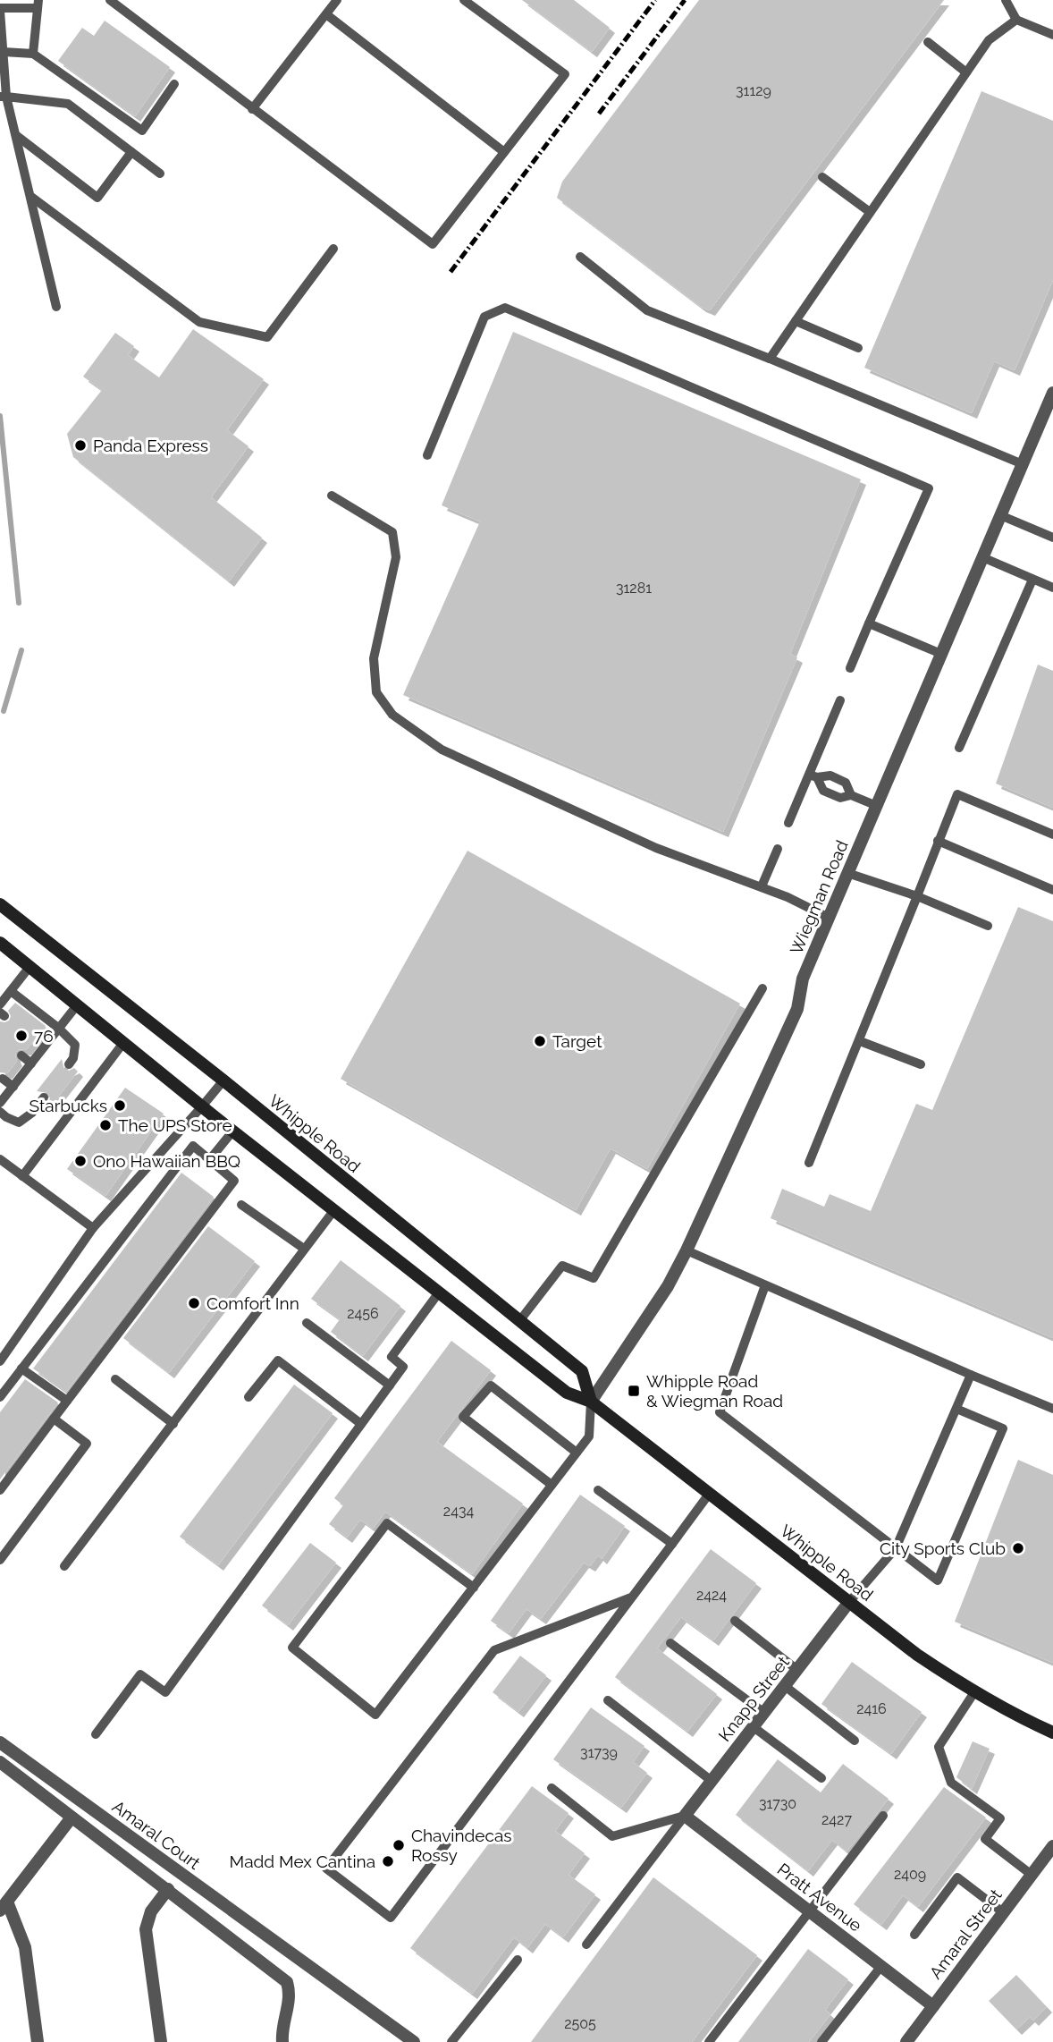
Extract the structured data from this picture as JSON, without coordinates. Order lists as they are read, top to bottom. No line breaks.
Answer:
{"streets":{"main road":["Whipple Road"],"street":["Wiegman Road","Knapp Street","Amaral Court","Pratt Avenue","Amaral Street"]},"crossings":[["Wiegman Road","Whipple Road"],["Whipple Road","Knapp Street"],["Knapp Street","Pratt Avenue"],["Pratt Avenue","Amaral Street"]],"places":{"other":["Panda Express","76","Target","Starbucks","The UPS Store","Ono Hawaiian BBQ","Comfort Inn","City Sports Club","Chavindecas Rossy","Madd Mex Cantina"],"transit":["Whipple Road & Wiegman Road"]},"house_numbers":["31129","31281","2456","2434","2424","2416","31739","31730","2427","2409","2505"]}
